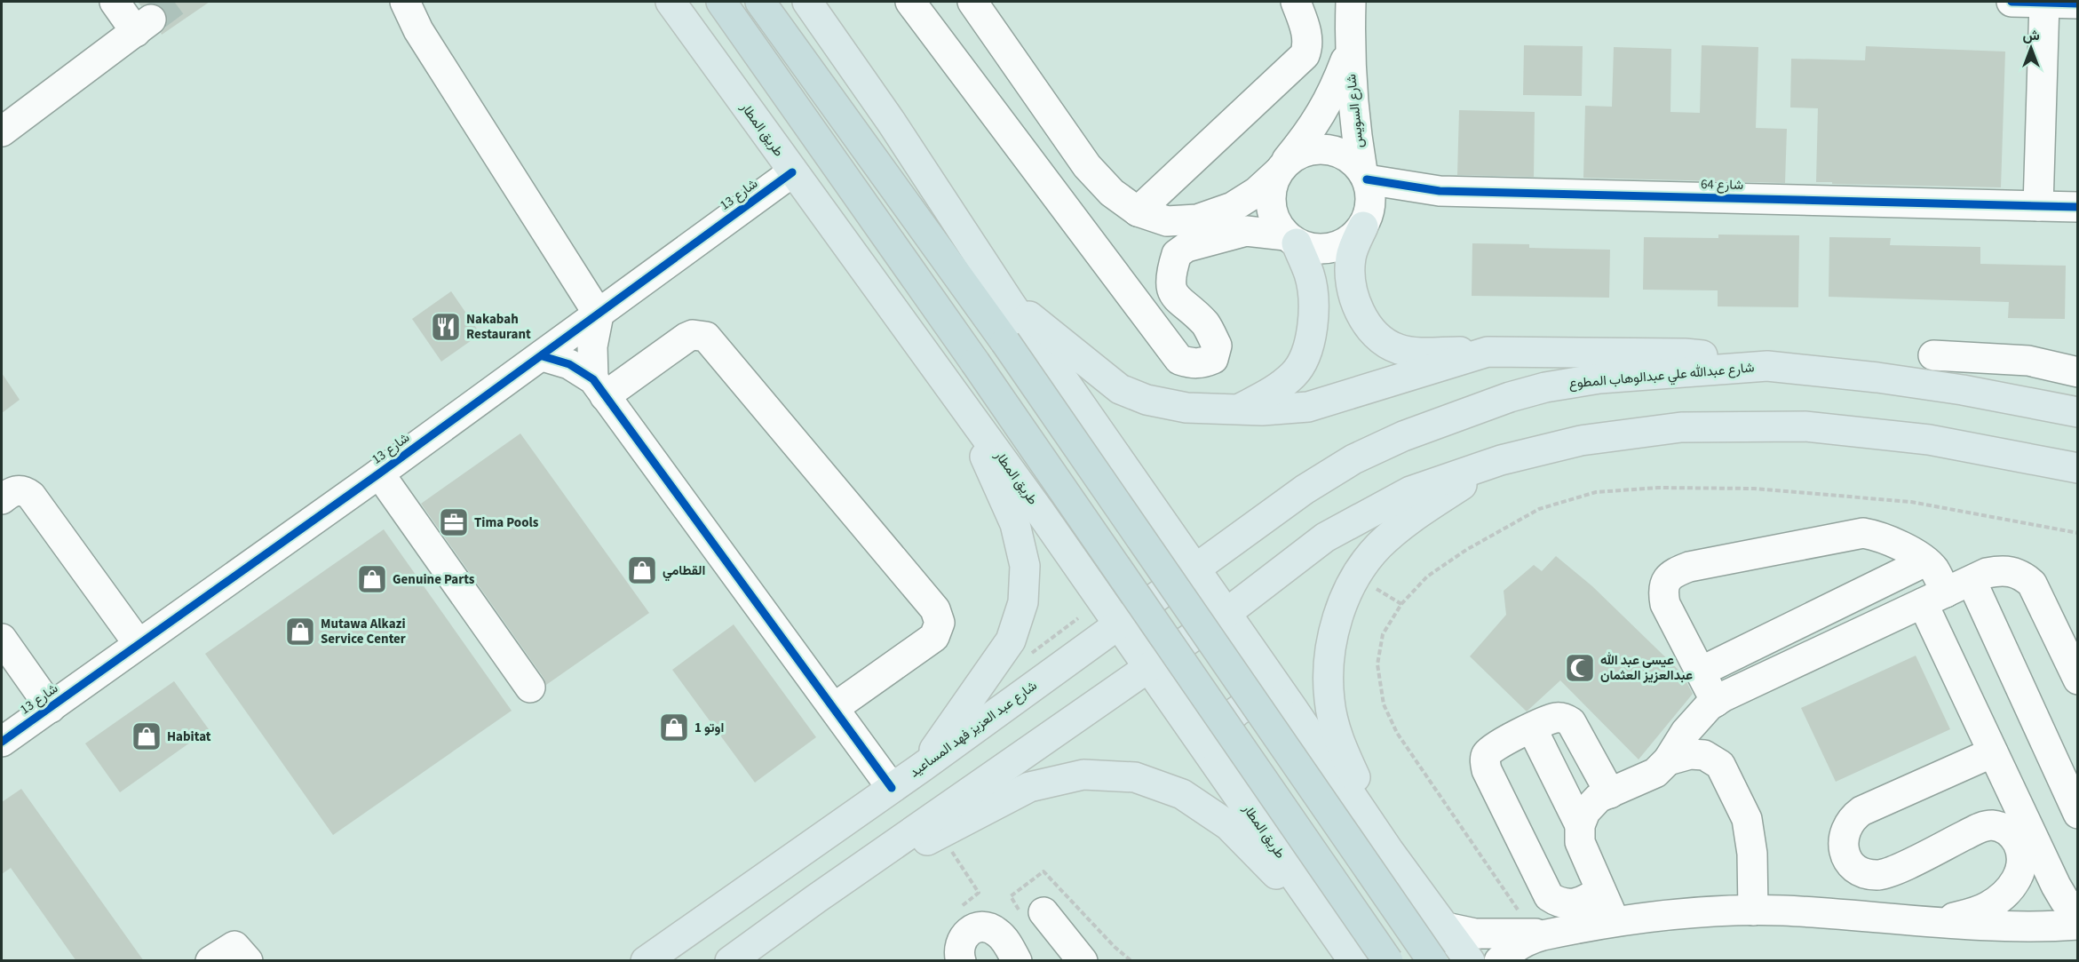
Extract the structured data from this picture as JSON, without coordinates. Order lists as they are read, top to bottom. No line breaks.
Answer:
{"streets":{"main road":["طريق المطار","شارع عبدالله علي عبدالوهاب المطوع","شارع عبد العزيز فهد المساعيد"],"street":["شارع السويس","شارع 64","شارع 13"]},"crossings":[["شارع السويس","شارع 64"],["طريق المطار","شارع 13"],["طريق المطار","شارع عبد العزيز فهد المساعيد"],["شارع عبدالله علي عبدالوهاب المطوع","شارع عبد العزيز فهد المساعيد"]],"places":{"restaurant":["Nakabah Restaurant"],"office":["Tima Pools"],"shop":["القطامي","Genuine Parts","Mutawa Alkazi Service Center","اوتو 1","Habitat"],"mosque":["عيسى عبد الله عبدالعزيز العثمان"]},"north":"top"}
